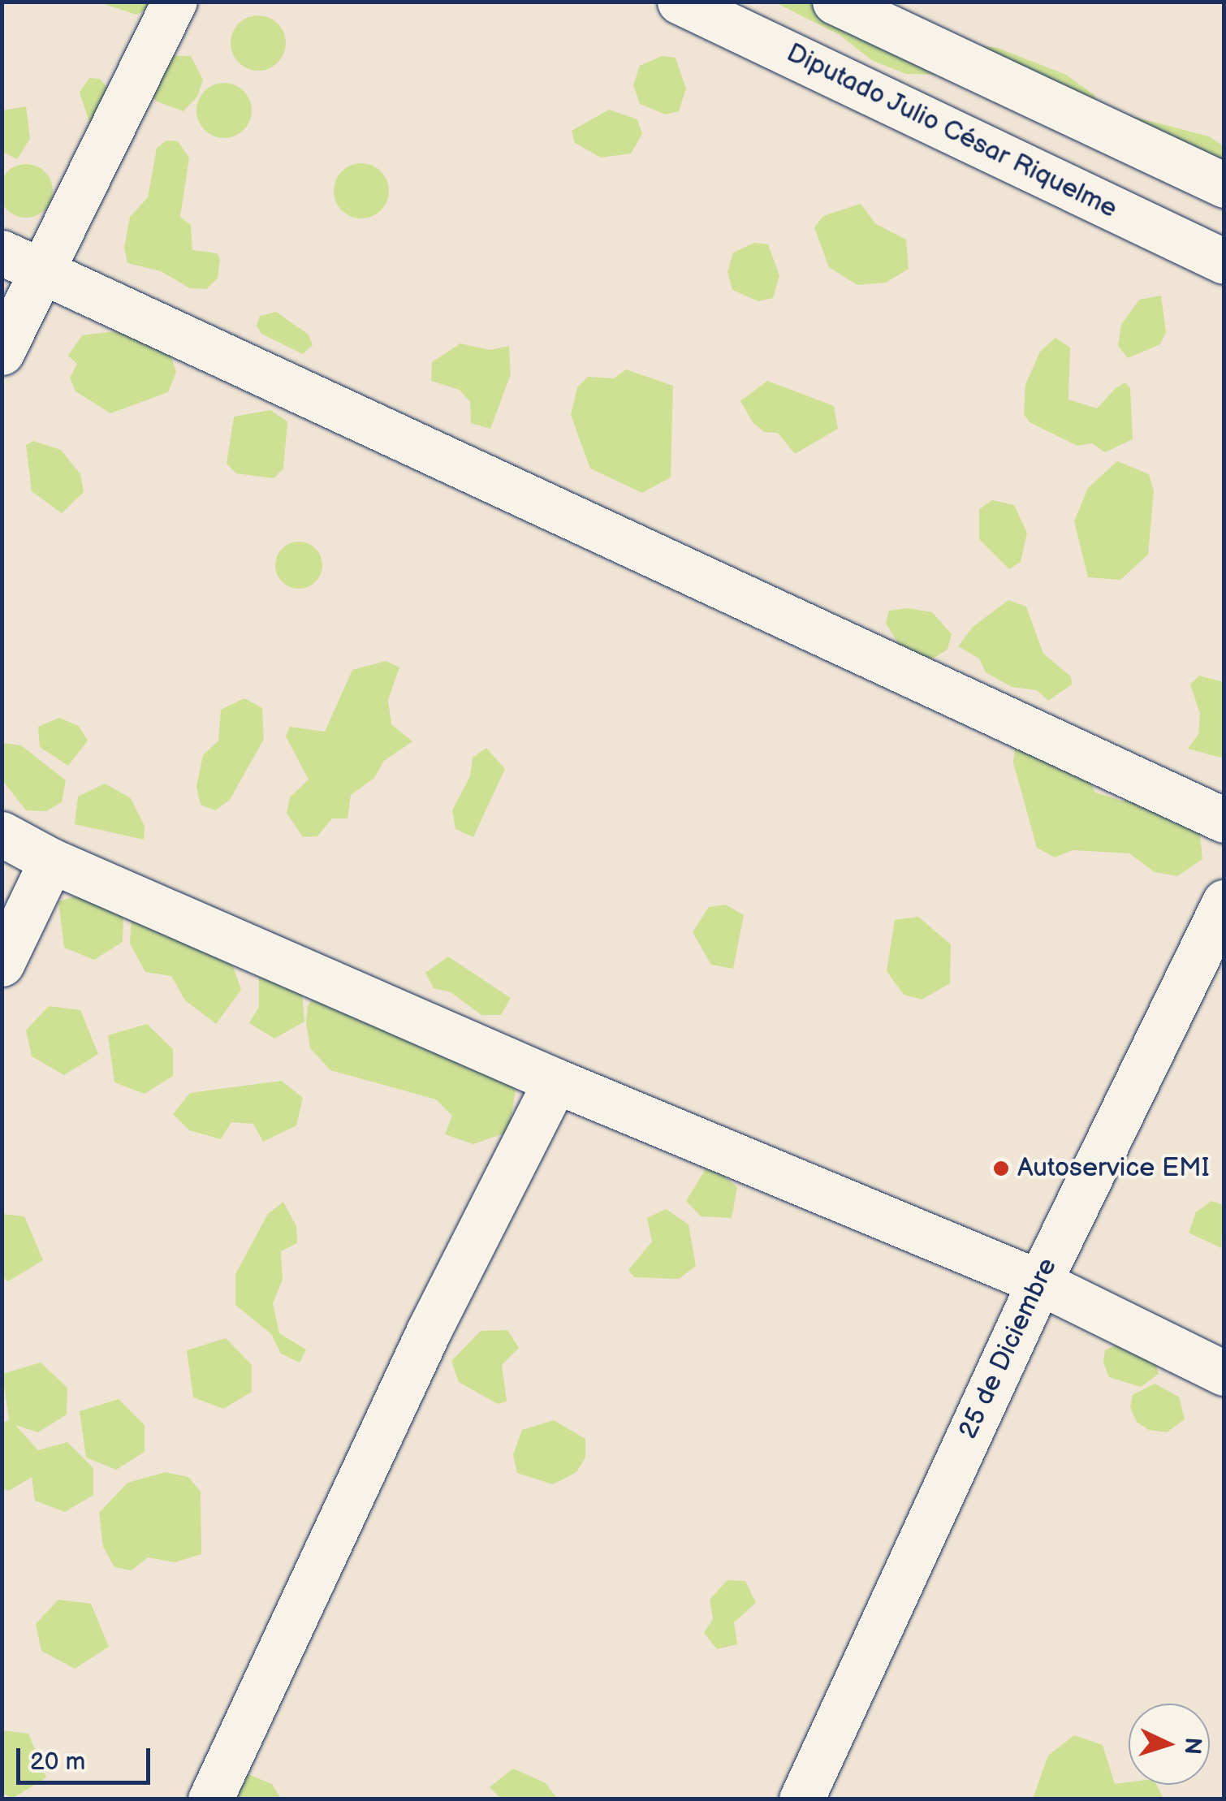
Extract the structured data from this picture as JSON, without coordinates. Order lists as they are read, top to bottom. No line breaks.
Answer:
{"streets":{"street":["Diputado Julio César Riquelme","25 de Diciembre"]},"places":["Autoservice EMI"],"scale_bar":"20 m","north":"right"}
